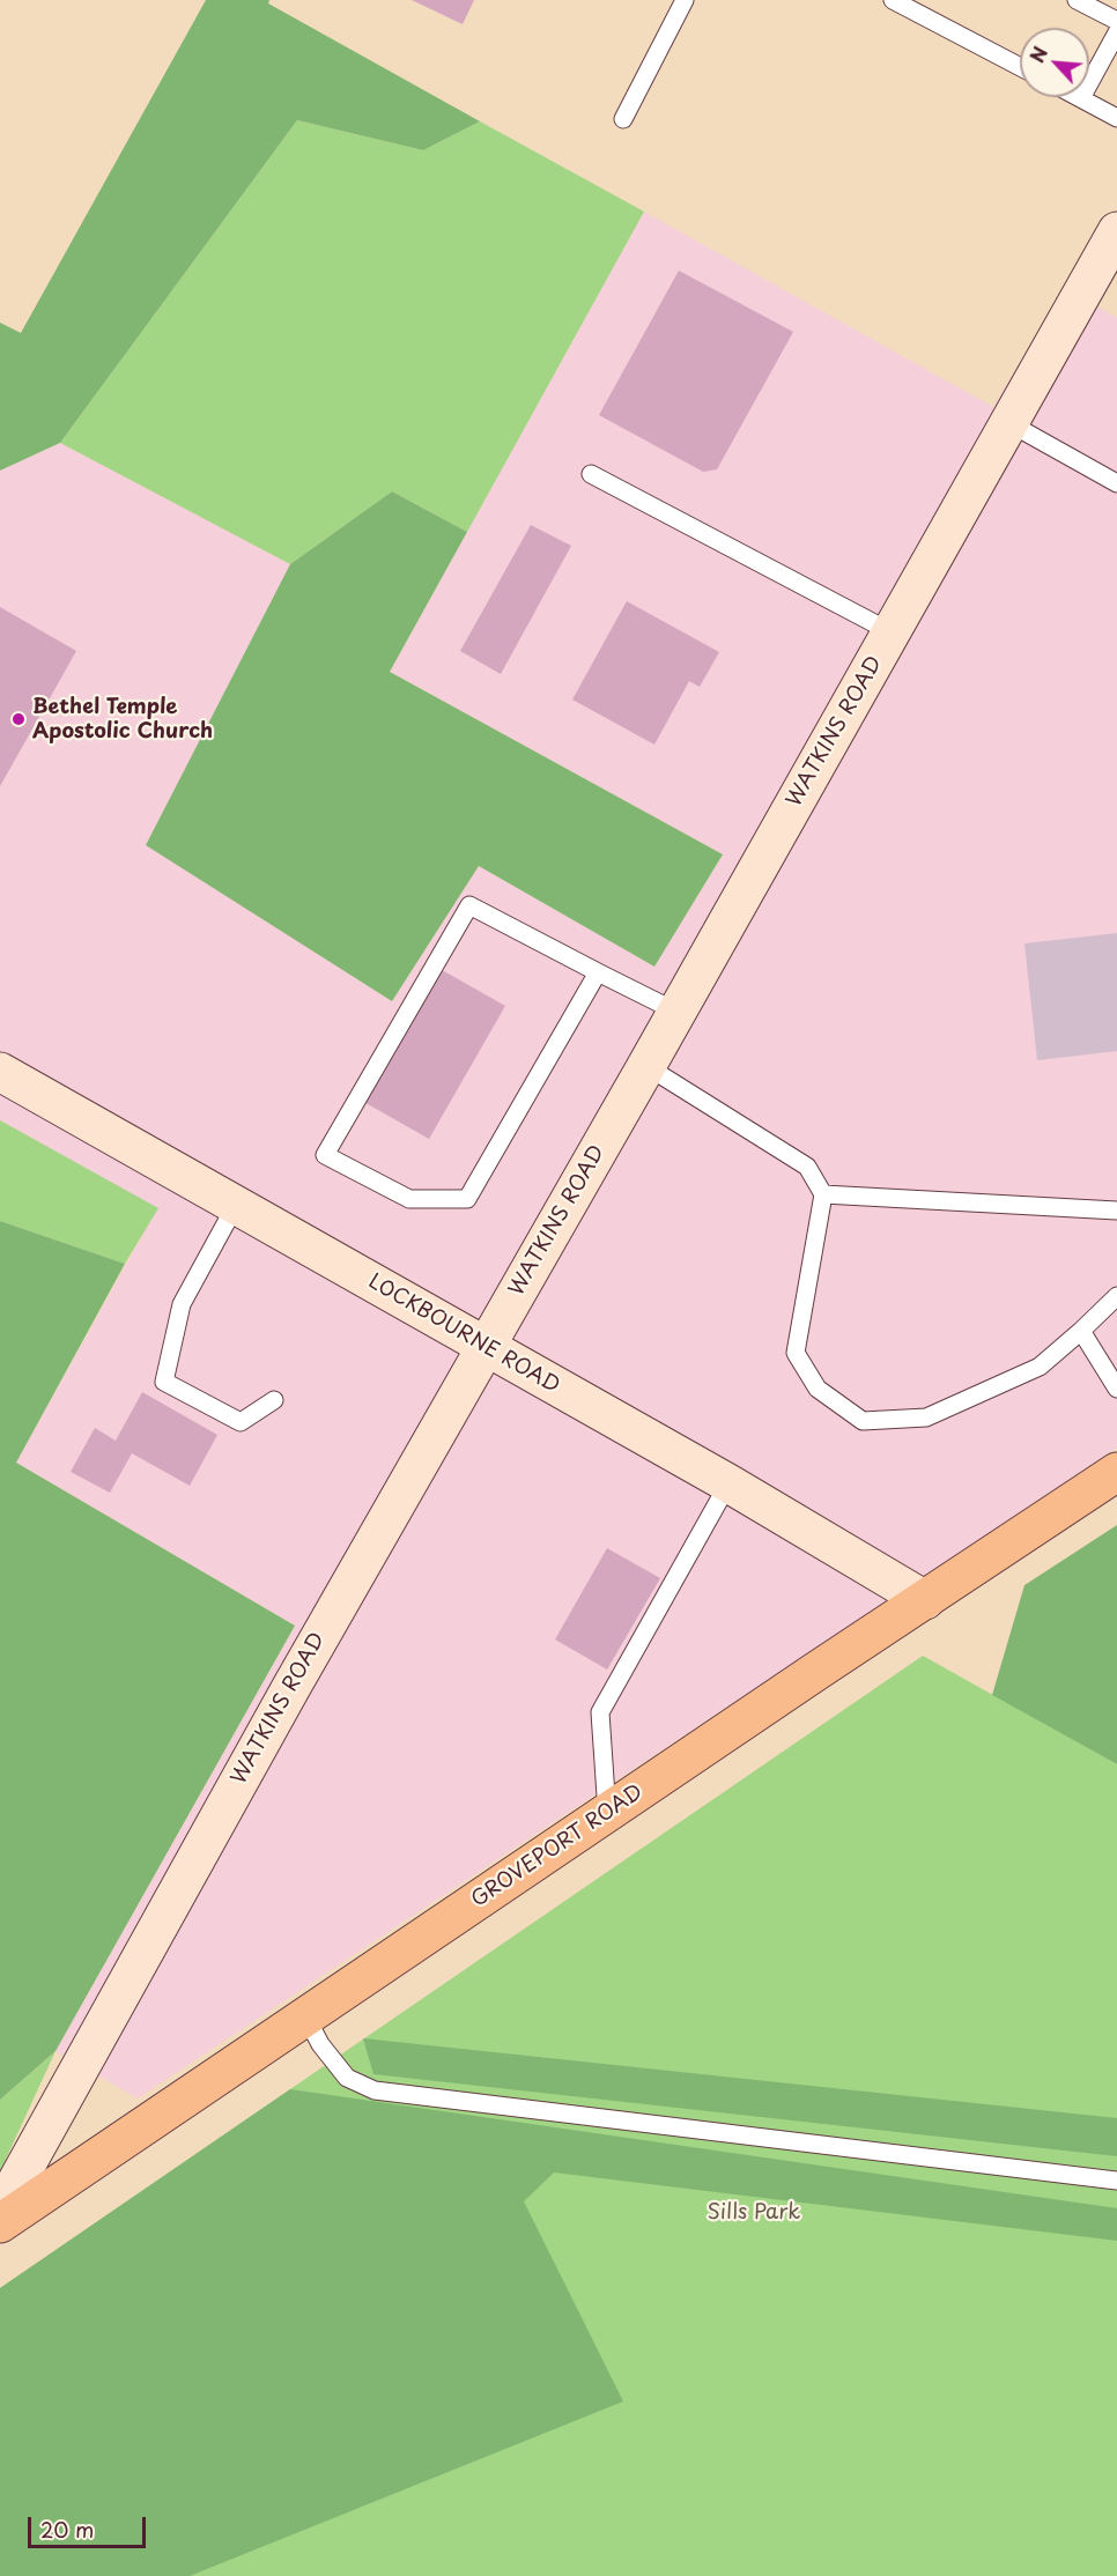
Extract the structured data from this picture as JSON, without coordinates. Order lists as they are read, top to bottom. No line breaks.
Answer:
{"streets":{"main road":["GROVEPORT ROAD"],"street":["WATKINS ROAD","LOCKBOURNE ROAD"]},"crossings":[["WATKINS ROAD","LOCKBOURNE ROAD"],["LOCKBOURNE ROAD","GROVEPORT ROAD"]],"parks":["Sills Park"],"places":["Bethel Temple Apostolic Church"],"scale_bar":"20 m","north":"top left"}
